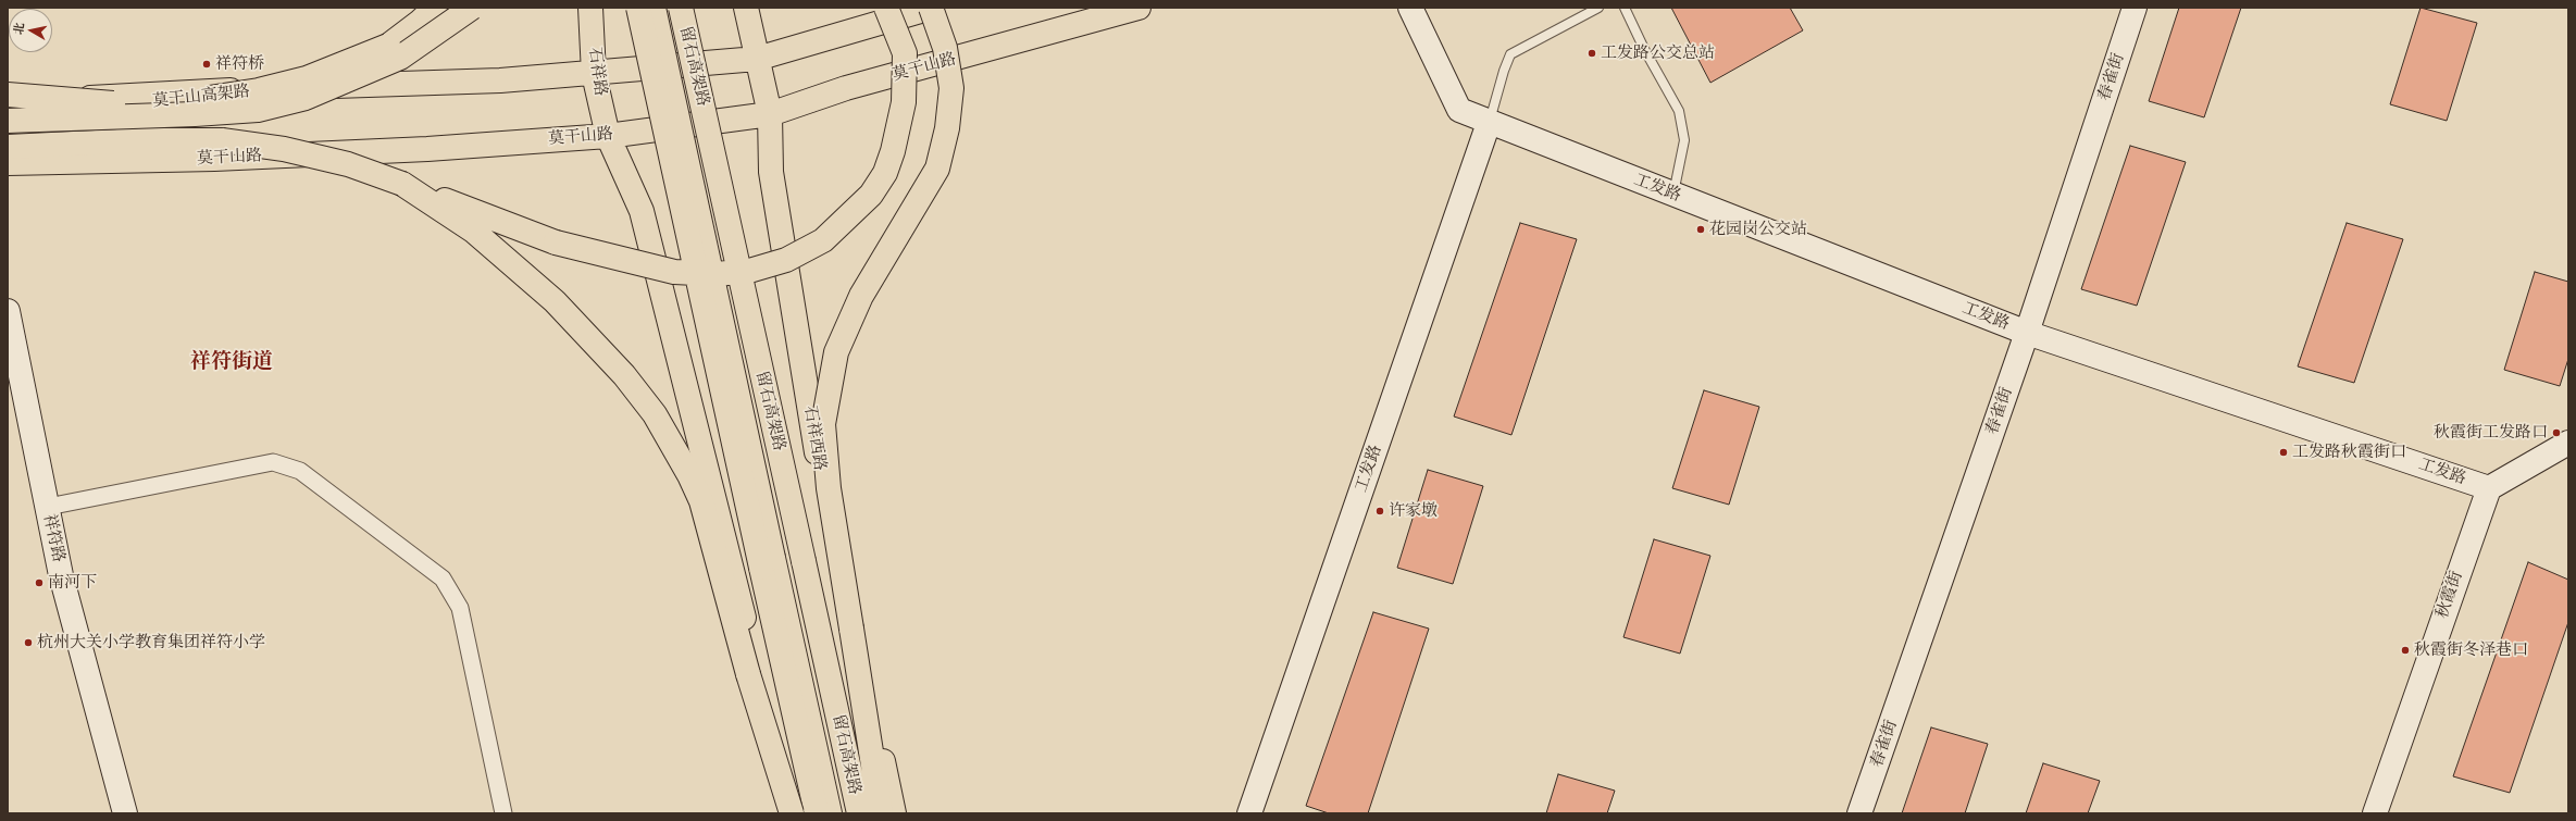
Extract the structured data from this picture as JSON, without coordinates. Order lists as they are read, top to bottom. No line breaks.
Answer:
{"streets":{"main road":["留石高架路","莫干山路","石祥路","莫干山高架路","石祥西路"],"street":["春雀街","工发路","祥符路","秋霞街"]},"crossings":[["莫干山路","石祥路"],["莫干山路","石祥西路"],["春雀街","工发路"],["工发路","秋霞街"]],"districts":["祥符街道"],"places":["工发路公交总站","祥符桥","花园岗公交站","秋霞街工发路口","工发路秋霞街口","许家墩","南河下","杭州大关小学教育集团祥符小学","秋霞街冬泽巷口"],"north":"left"}
